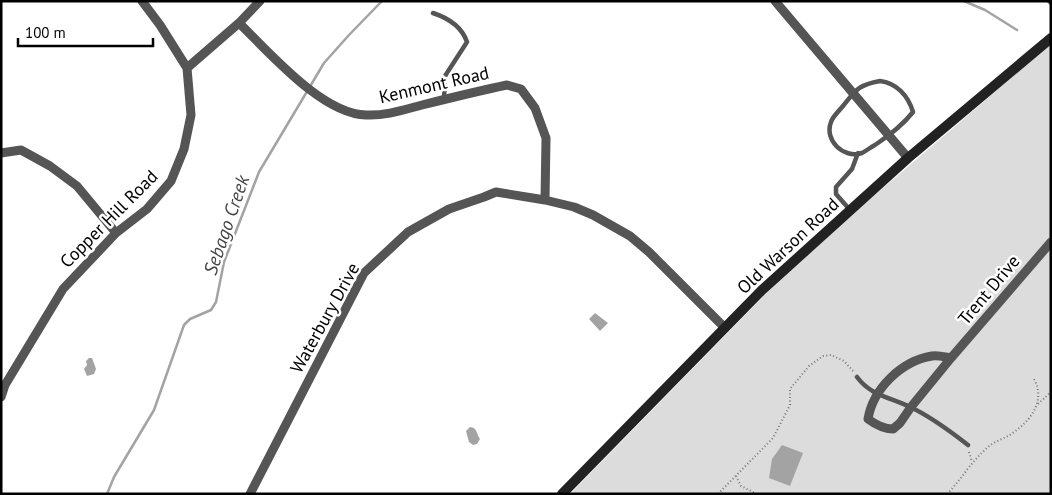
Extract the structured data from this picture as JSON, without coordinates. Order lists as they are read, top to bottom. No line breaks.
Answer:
{"streets":{"street":["Kenmont Road","Copper Hill Road","Old Warson Road","Trent Drive","Waterbury Drive"]},"crossings":[["Kenmont Road","Waterbury Drive"],["Old Warson Road","Waterbury Drive"]],"water":["Sebago Creek"],"scale_bar":"100 m"}
